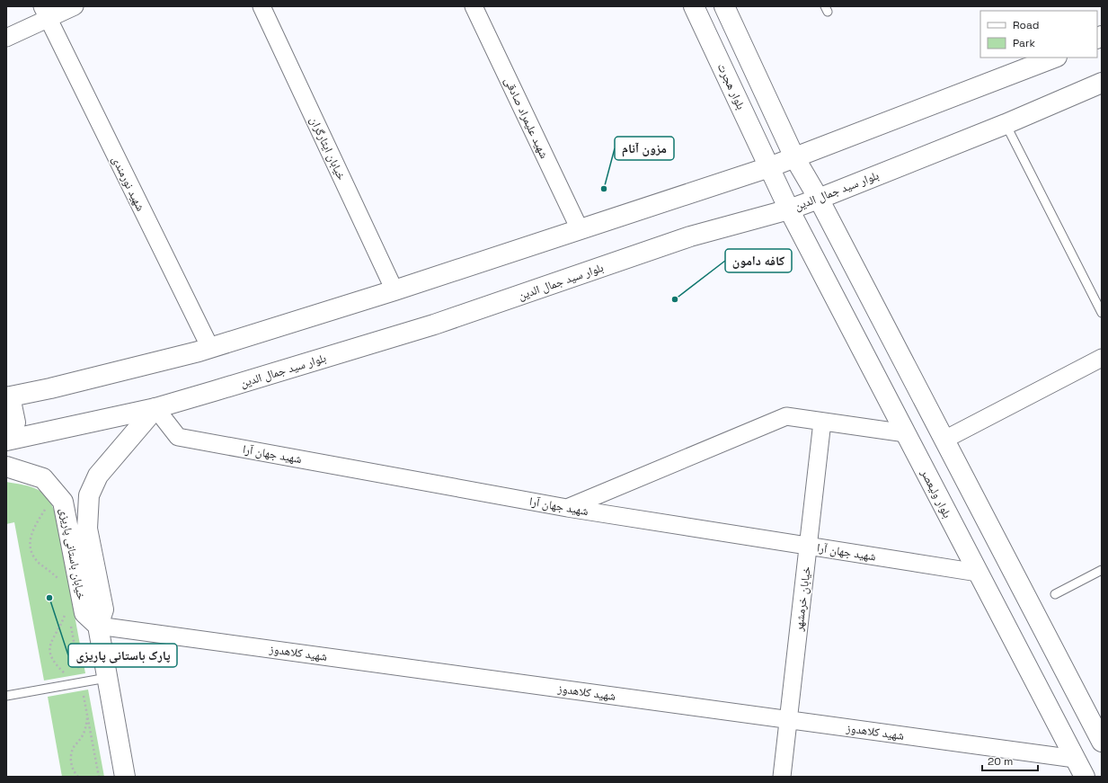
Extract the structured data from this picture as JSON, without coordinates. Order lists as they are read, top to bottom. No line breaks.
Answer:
{"streets":{"main road":["بلوار هجرت","بلوار سید جمال الدین","بلوار ولیعصر","خیابان باستانی پاریزی"],"street":["شهید علیمراد صادقی","خیابان ایثارگران","شهید نورمندی","شهید جهان آرا","خیابان خرمشهر","شهید کلاهدوز"]},"crossings":[["بلوار هجرت","بلوار سید جمال الدین"],["بلوار هجرت","بلوار ولیعصر"],["بلوار سید جمال الدین","شهید جهان آرا"],["بلوار سید جمال الدین","بلوار ولیعصر"],["بلوار سید جمال الدین","خیابان باستانی پاریزی"],["شهید جهان آرا","بلوار ولیعصر"],["شهید جهان آرا","خیابان باستانی پاریزی"],["شهید جهان آرا","خیابان خرمشهر"],["بلوار ولیعصر","شهید کلاهدوز"],["خیابان باستانی پاریزی","شهید کلاهدوز"],["خیابان خرمشهر","شهید کلاهدوز"]],"places":["مزون آنام","کافه دامون","پارک باستانی پاریزی"],"legend":["Road","Park"],"scale_bar":"20 m"}
